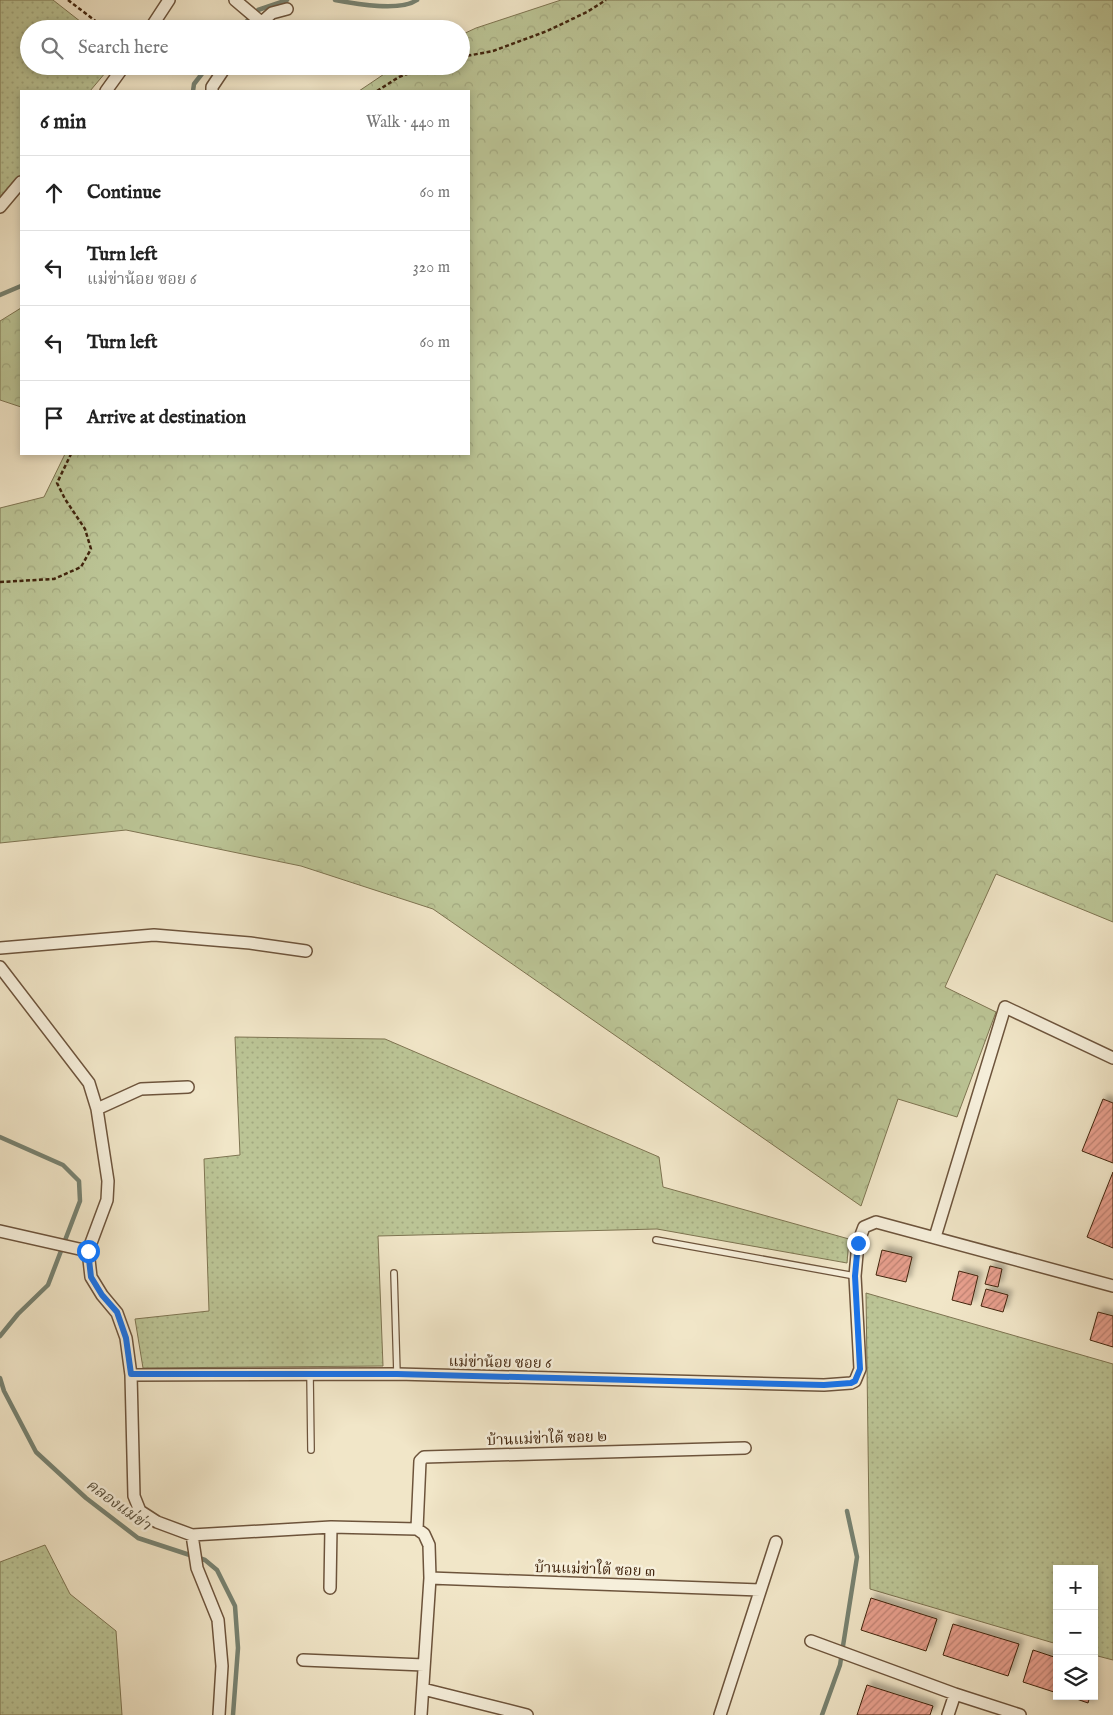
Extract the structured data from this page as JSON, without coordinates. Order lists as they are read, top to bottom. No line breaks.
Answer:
{"streets":{"street":["แม่ข่าน้อย ซอย 6","บ้านแม่ข่าใต้ ซอย ๒","บ้านแม่ข่าใต้ ซอย ๓"]},"water":["คลองแม่ข่า"],"page":{"search":"Search here","heading":["6 min","Walk · 440 m"],"list":[["Continue","60 m"],["Turn left","แม่ข่าน้อย ซอย 6","320 m"],["Turn left","60 m"],"Arrive at destination"],"map_buttons":["+","−"]}}
